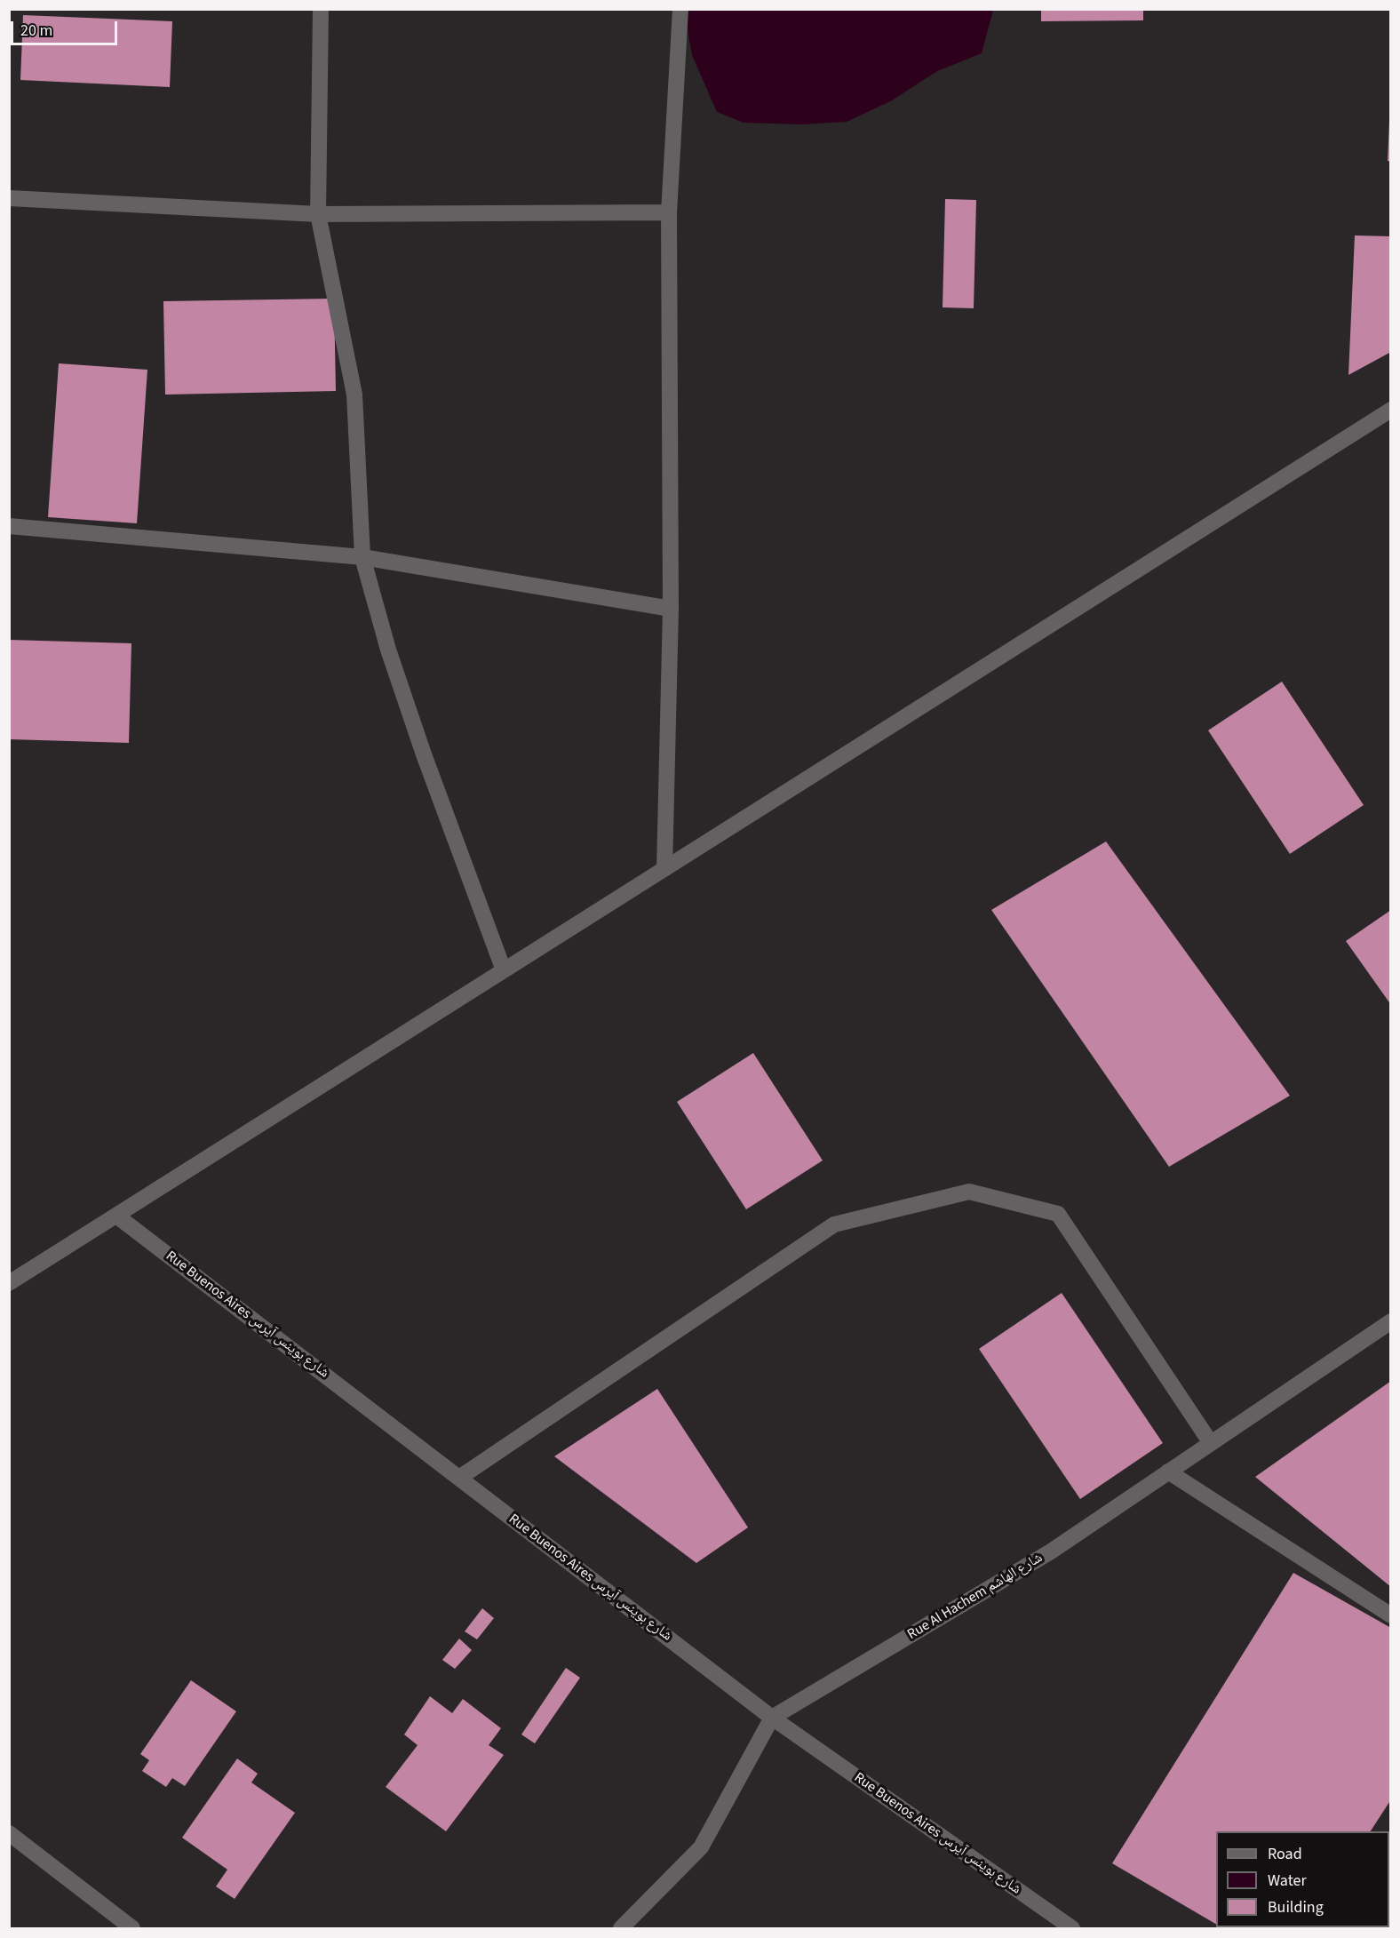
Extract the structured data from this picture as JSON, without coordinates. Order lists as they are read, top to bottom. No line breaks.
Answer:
{"streets":{"street":["Rue Buenos Aires شارع بوينس آيرس","Rue Al Hachem شارع الهاشم"]},"crossings":[["Rue Buenos Aires شارع بوينس آيرس","Rue Al Hachem شارع الهاشم"]],"legend":["Road","Water","Building"],"scale_bar":"20 m"}
